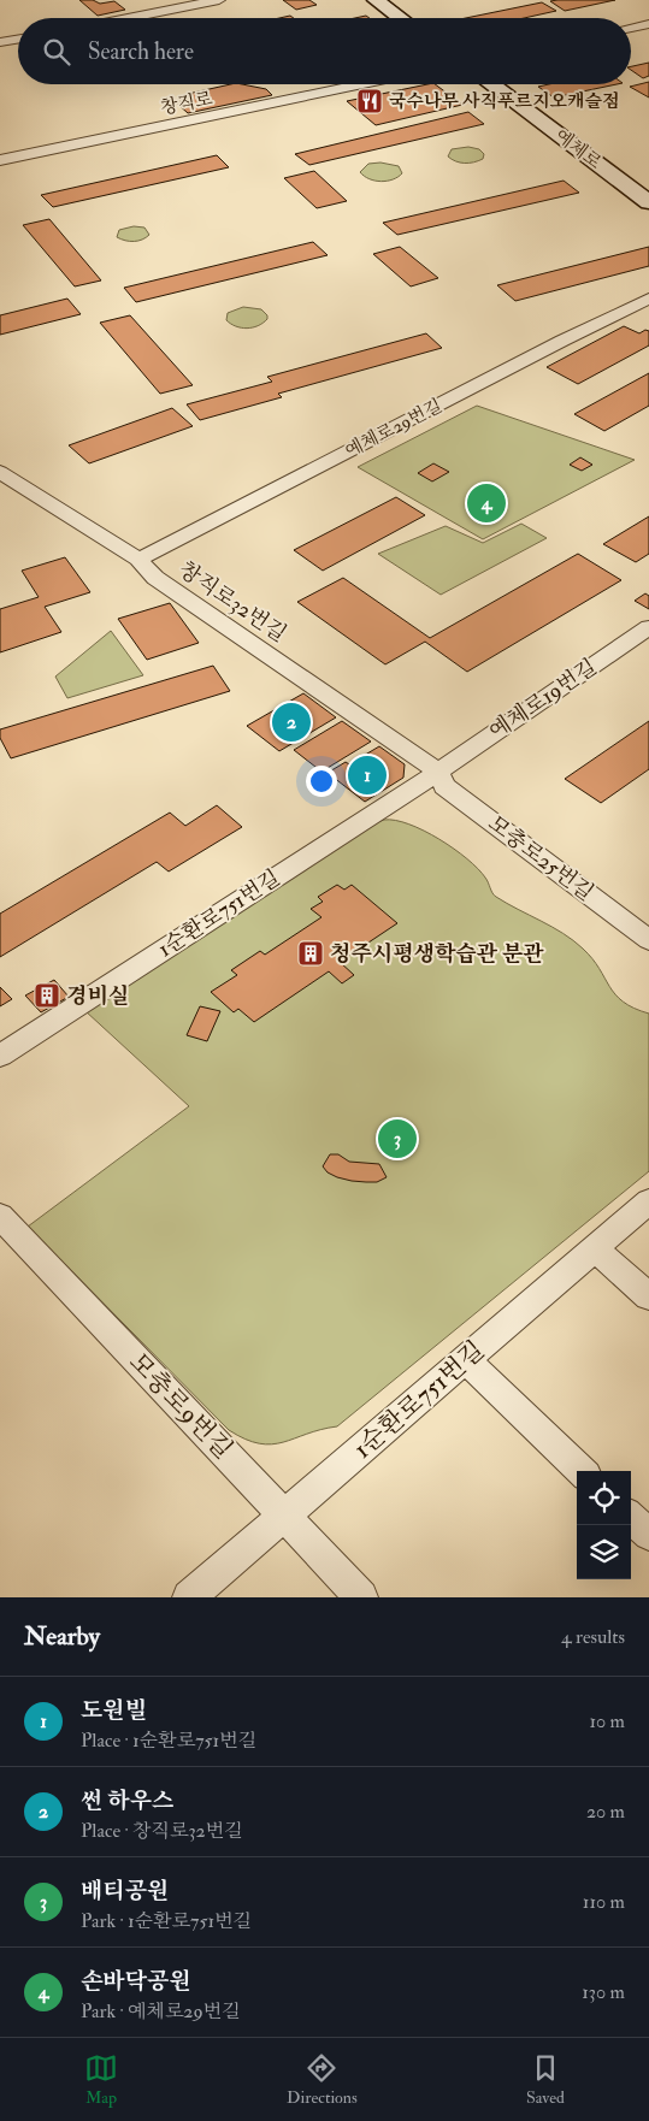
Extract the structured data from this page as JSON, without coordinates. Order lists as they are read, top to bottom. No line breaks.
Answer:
{"streets":{"street":["창직로","예체로","예체로29번길","창직로32번길","예체로19번길","모충로25번길","1순환로751번길","모충로9번길"]},"crossings":[["예체로29번길","창직로32번길"],["창직로32번길","예체로19번길"],["창직로32번길","모충로25번길"],["창직로32번길","1순환로751번길"],["예체로19번길","모충로25번길"],["예체로19번길","1순환로751번길"],["모충로25번길","1순환로751번길"],["1순환로751번길","모충로9번길"]],"places":{"restaurant":["국수나무 사직푸르지오캐슬점"],"building":["청주시평생학습관 분관","경비실"]},"page":{"search":"Search here","pins":["4","2","1","3"],"heading":["Nearby","4 results"],"list":[{"mark":"1","name":"도원빌","note":"Place · 1순환로751번길","value":"10 m"},{"mark":"2","name":"썬 하우스","note":"Place · 창직로32번길","value":"20 m"},{"mark":"3","name":"배티공원","note":"Park · 1순환로751번길","value":"110 m"},{"mark":"4","name":"손바닥공원","note":"Park · 예체로29번길","value":"130 m"}],"nav":["Map","Directions","Saved"]}}
